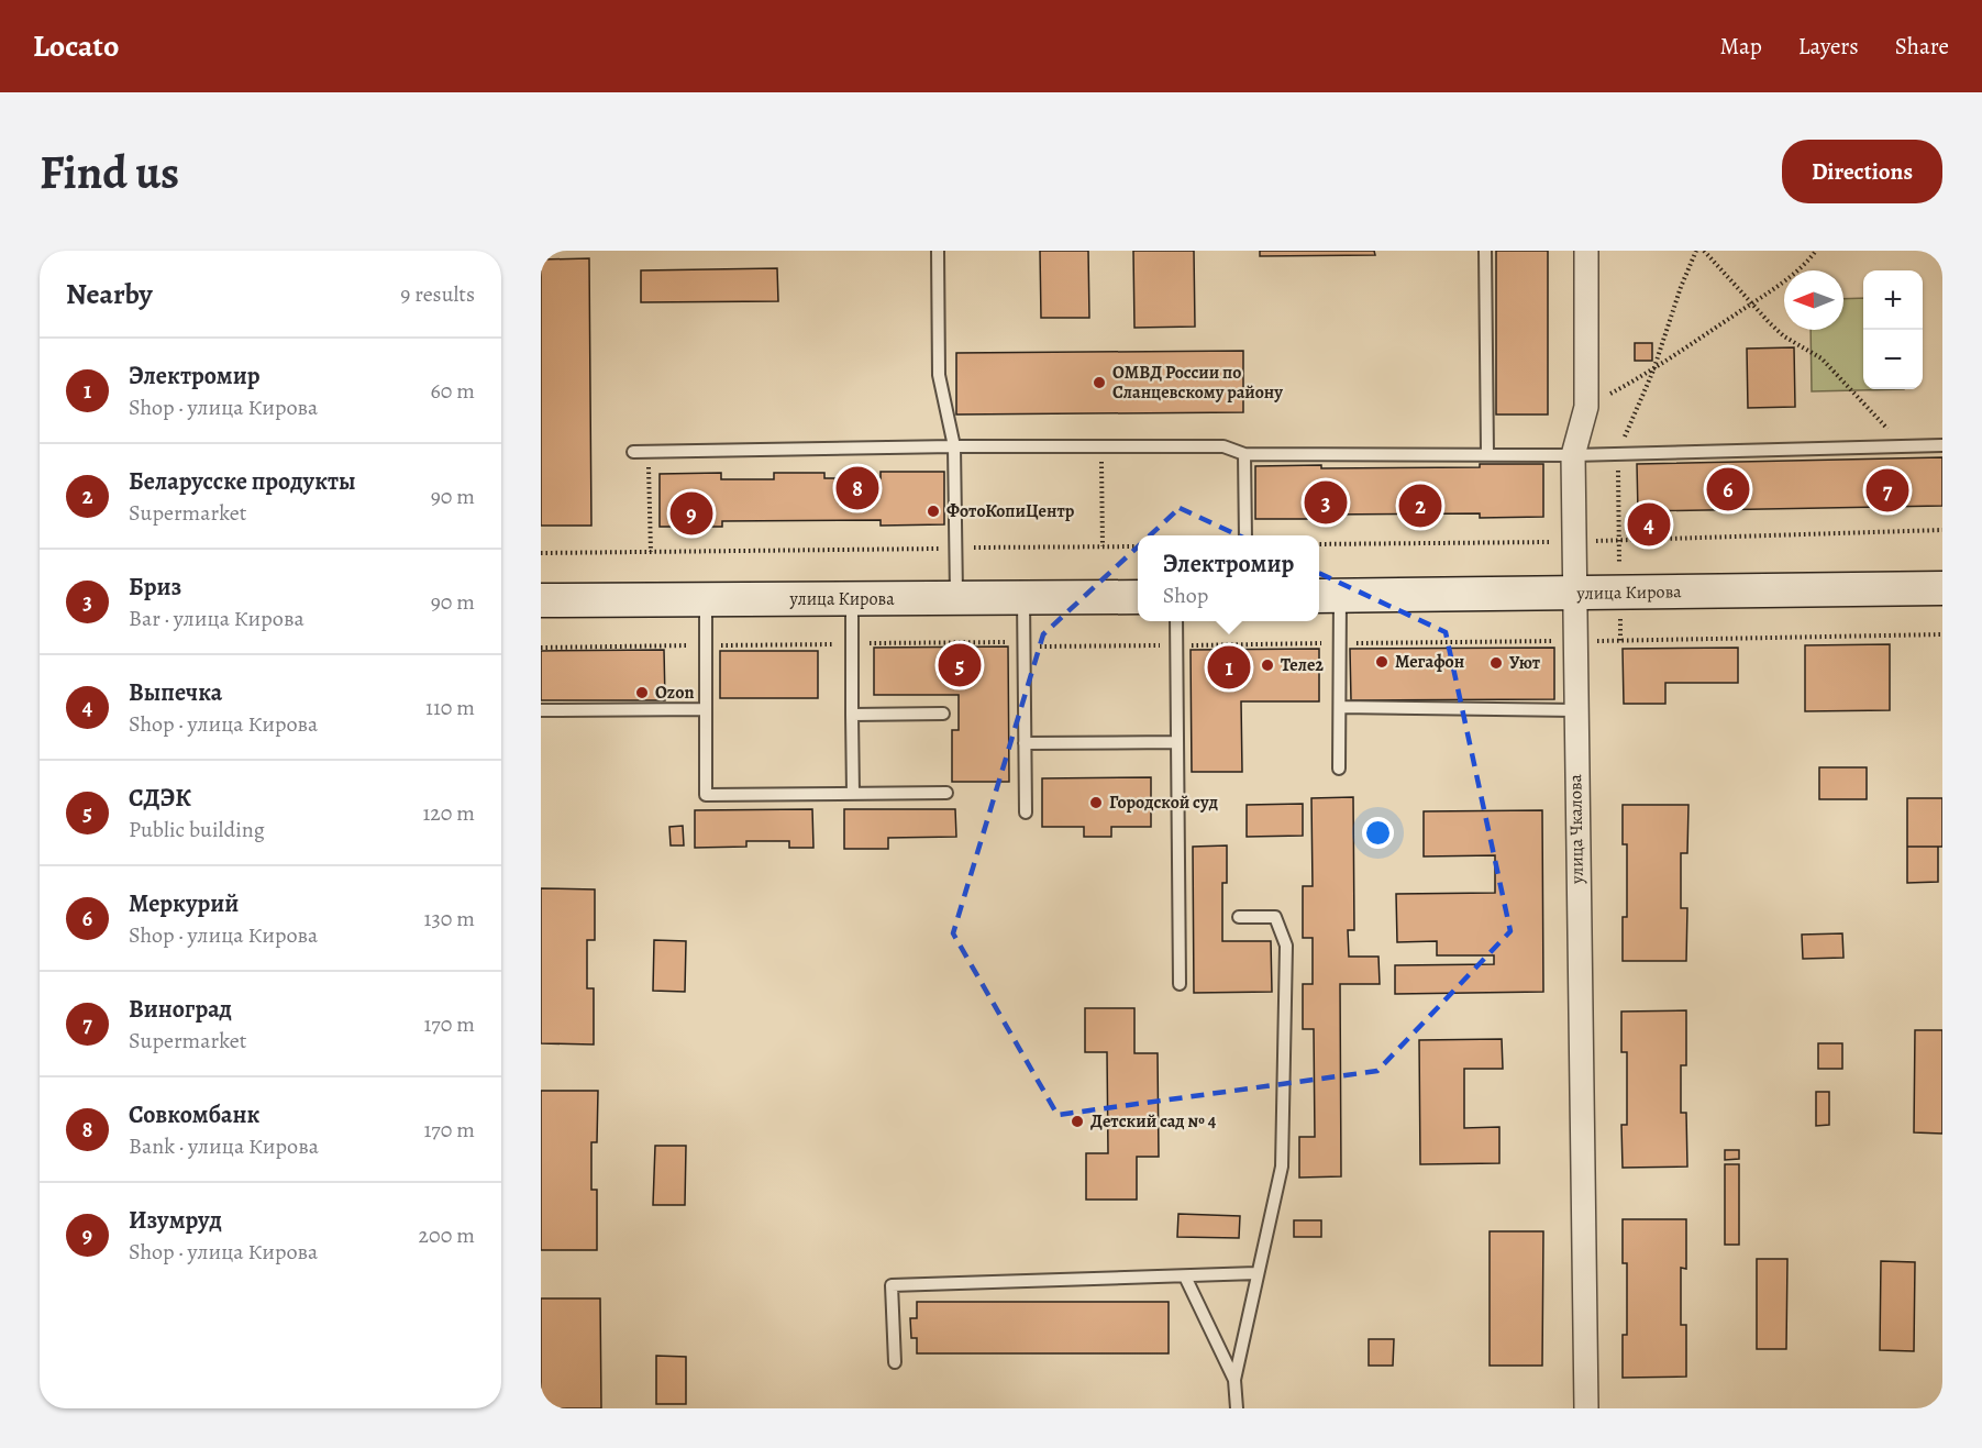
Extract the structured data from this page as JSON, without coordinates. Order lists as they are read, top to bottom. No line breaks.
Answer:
{"streets":{"street":["улица Кирова","улица Чкалова"]},"crossings":[["улица Кирова","улица Чкалова"]],"places":["ОМВД России по Сланцевскому району","ФотоКопиЦентр","Мегафон","Уют","Теле2","Ozon","Городской суд","Детский сад № 4"],"north":"left","page":{"header":"Locato","nav":["Map","Layers","Share"],"buttons":"Directions","title":"Find us","heading":["Nearby","9 results"],"map_buttons":["+","−"],"list":[{"mark":"1","name":"Электромир","note":"Shop · улица Кирова","value":"60 m"},{"mark":"2","name":"Беларусске продукты","note":"Supermarket","value":"90 m"},{"mark":"3","name":"Бриз","note":"Bar · улица Кирова","value":"90 m"},{"mark":"4","name":"Выпечка","note":"Shop · улица Кирова","value":"110 m"},{"mark":"5","name":"СДЭК","note":"Public building","value":"120 m"},{"mark":"6","name":"Меркурий","note":"Shop · улица Кирова","value":"130 m"},{"mark":"7","name":"Виноград","note":"Supermarket","value":"170 m"},{"mark":"8","name":"Совкомбанк","note":"Bank · улица Кирова","value":"170 m"},{"mark":"9","name":"Изумруд","note":"Shop · улица Кирова","value":"200 m"}],"pins":["8","6","7","3","2","9","4","5","1"],"popup":["Электромир","Shop"]}}
